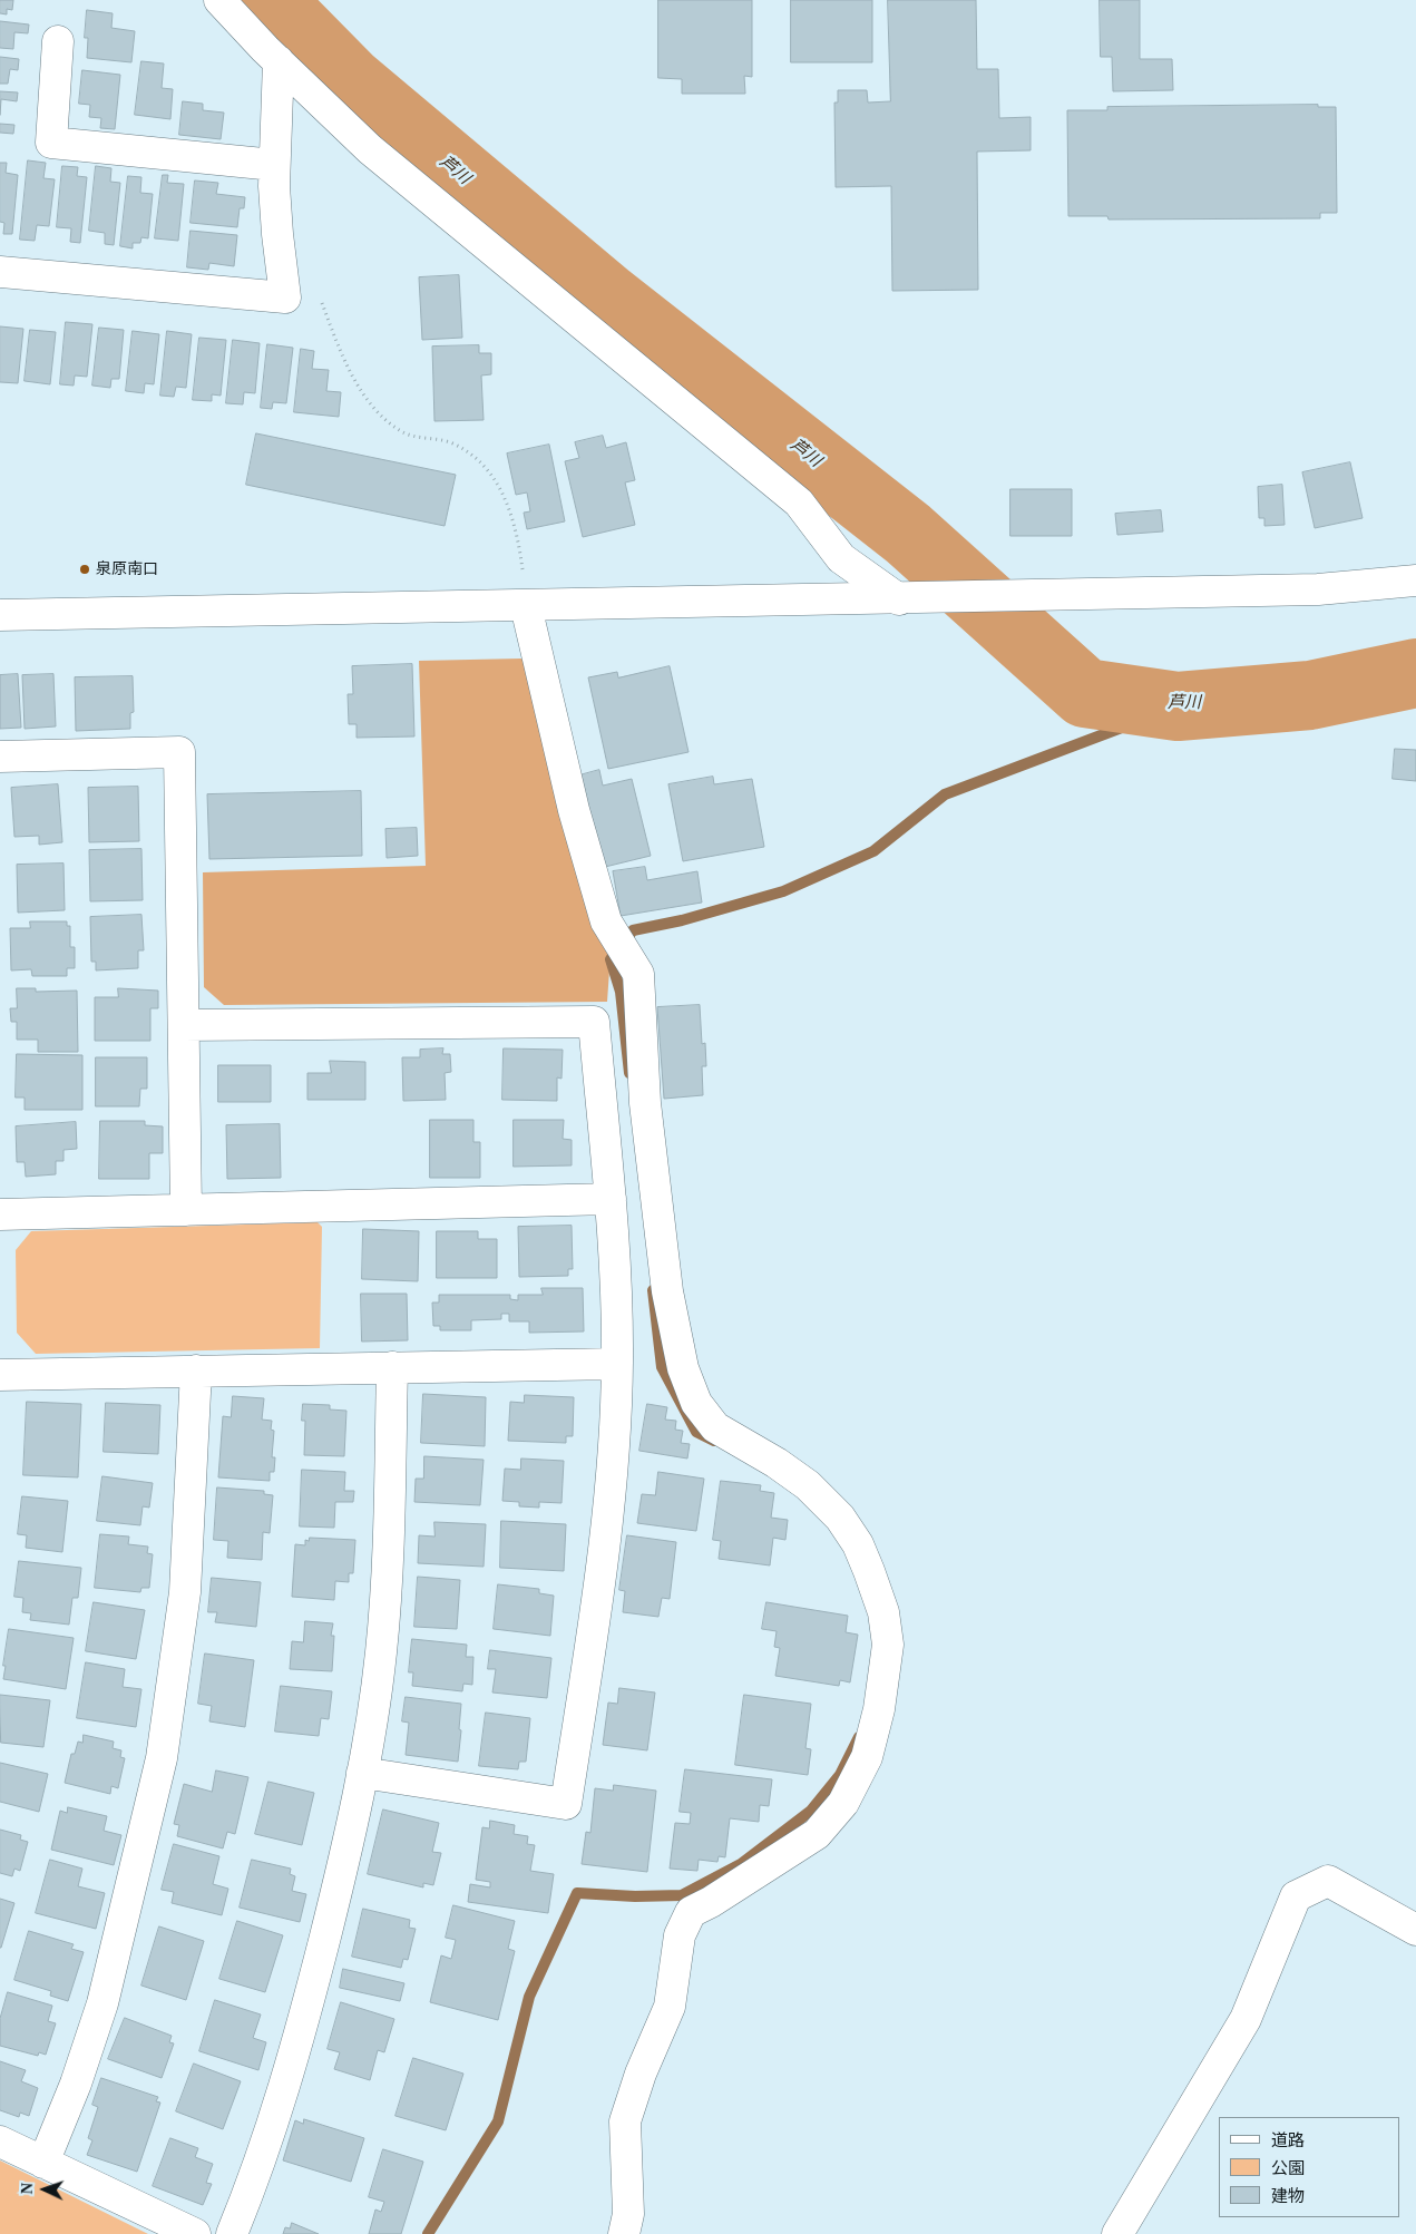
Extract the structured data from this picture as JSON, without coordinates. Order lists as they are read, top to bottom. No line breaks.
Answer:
{"water":["芦川"],"places":["泉原南口"],"legend":["道路","公園","建物"],"north":"left"}
